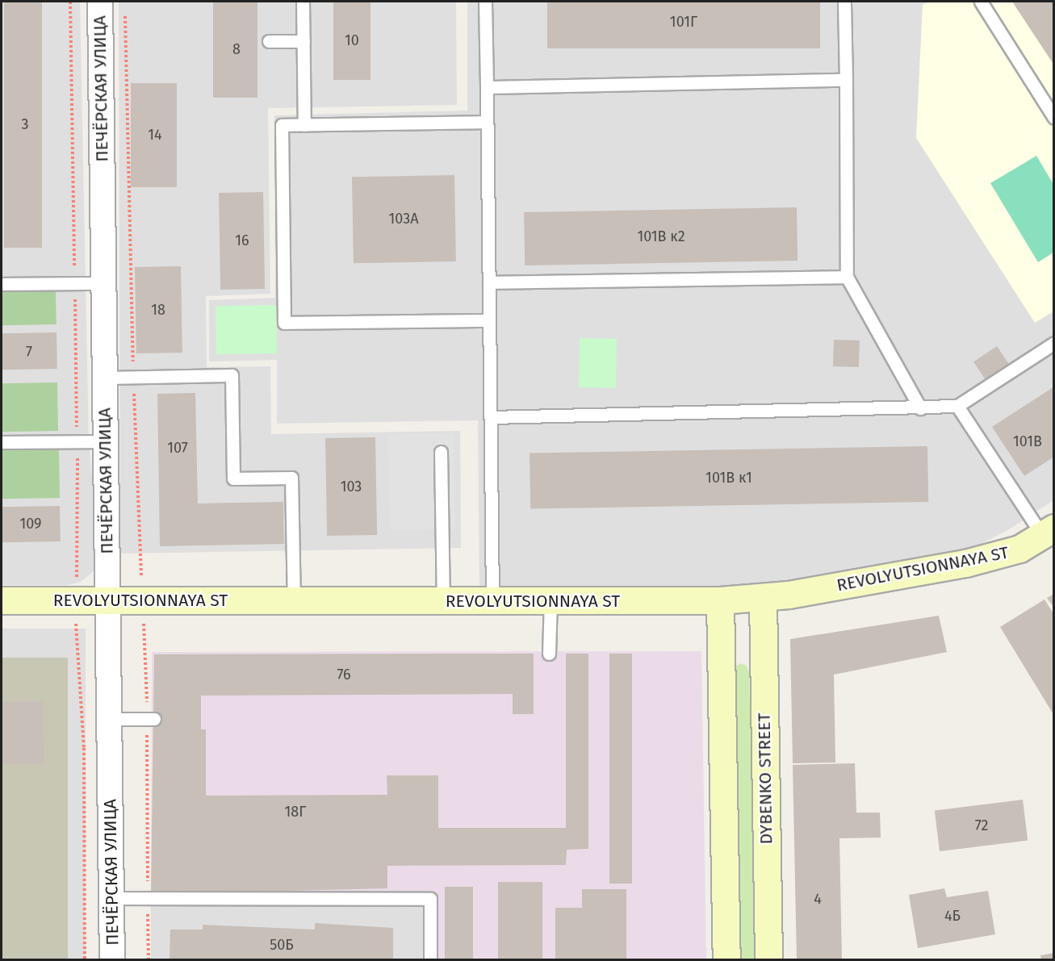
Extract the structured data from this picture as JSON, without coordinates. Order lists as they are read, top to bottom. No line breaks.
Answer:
{"streets":{"main road":["REVOLYUTSIONNAYA ST","DYBENKO STREET"],"street":["ПЕЧЁРСКАЯ УЛИЦА"]},"crossings":[["ПЕЧЁРСКАЯ УЛИЦА","REVOLYUTSIONNAYA ST"],["REVOLYUTSIONNAYA ST","DYBENKO STREET"]],"house_numbers":["101Г","10","8","3","14","103А","101В к2","16","18","7","101В","107","101В к1","103","109","76","18Г","72","4","4Б","50Б"]}
